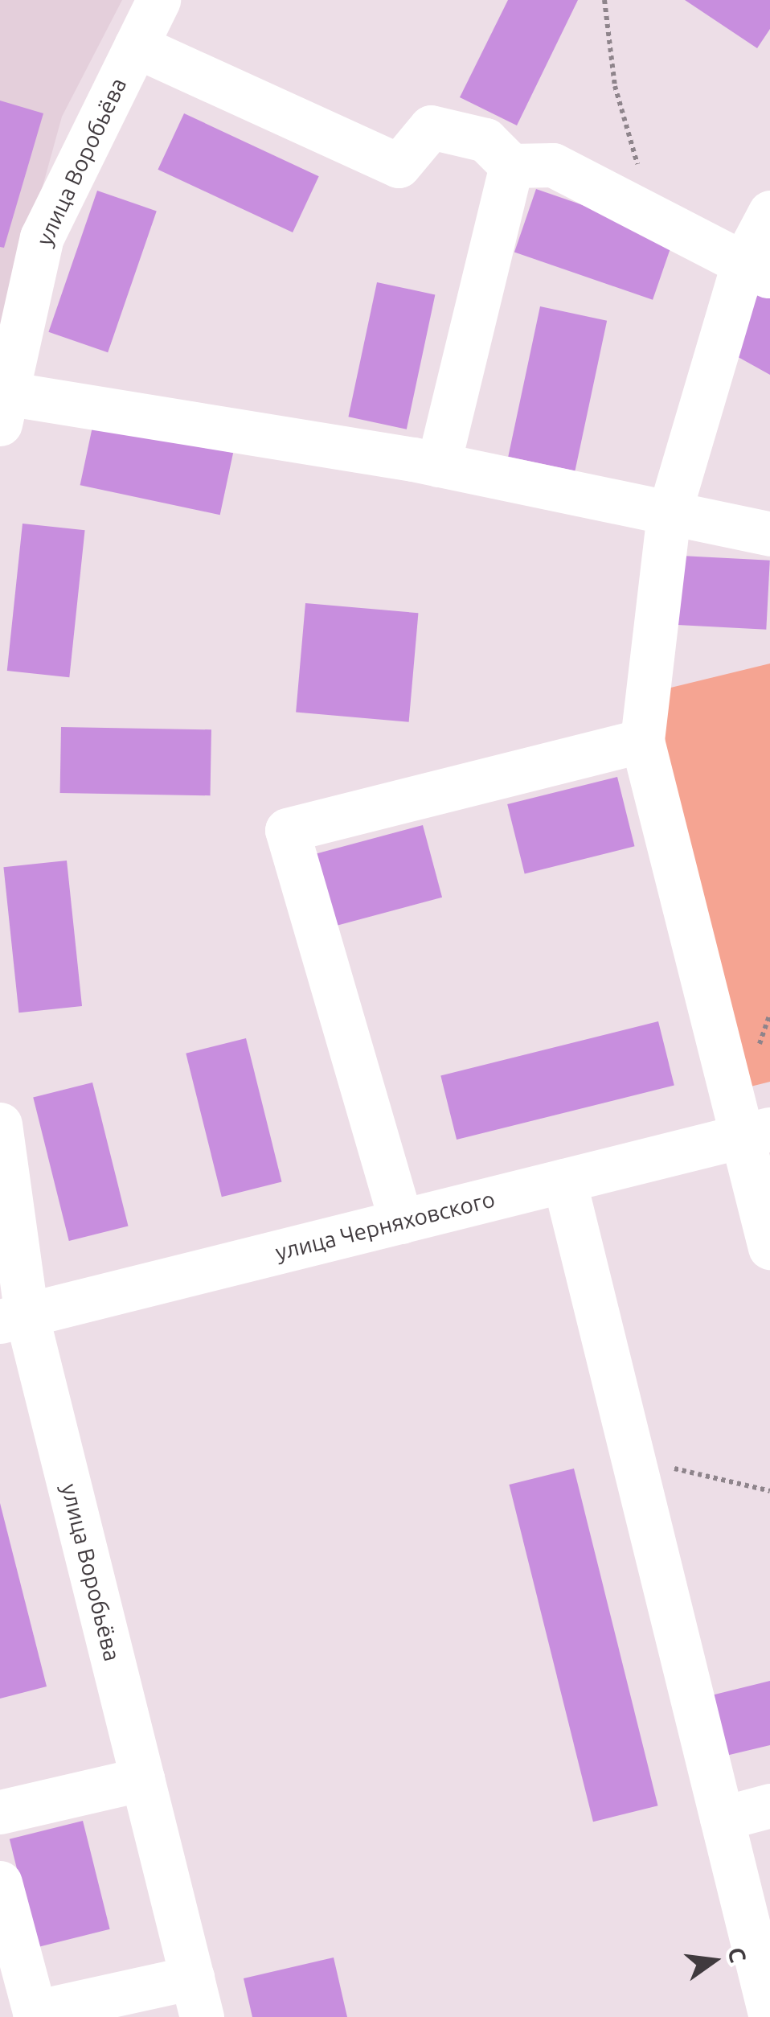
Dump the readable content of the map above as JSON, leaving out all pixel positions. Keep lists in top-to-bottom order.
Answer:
{
  "streets": {
    "street": ["улица Воробьёва", "улица Черняховского"]
  },
  "crossings": [
    ["улица Воробьёва", "улица Черняховского"]
  ],
  "north": "right"
}
